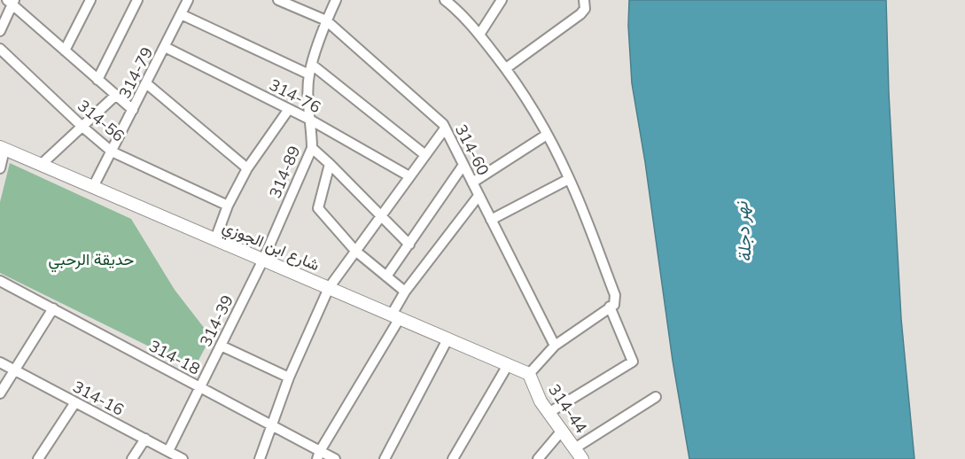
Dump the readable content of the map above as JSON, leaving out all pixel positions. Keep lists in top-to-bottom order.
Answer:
{
  "streets": {
    "street": [
      "314-79",
      "314-76",
      "314-56",
      "314-60",
      "314-89",
      "شارع ابن الجوزي",
      "314-39",
      "314-18",
      "314-16",
      "314-44"
    ]
  },
  "crossings": [
    ["314-79", "314-76"],
    ["314-79", "314-56"],
    ["314-79", "شارع ابن الجوزي"],
    ["314-76", "314-89"],
    ["314-60", "314-89"],
    ["314-89", "شارع ابن الجوزي"],
    ["314-89", "314-39"],
    ["شارع ابن الجوزي", "314-39"],
    ["شارع ابن الجوزي", "314-44"],
    ["314-39", "314-18"],
    ["314-39", "314-16"]
  ],
  "water": ["نهر دجلة"],
  "parks": ["حديقة الرحبي"]
}
